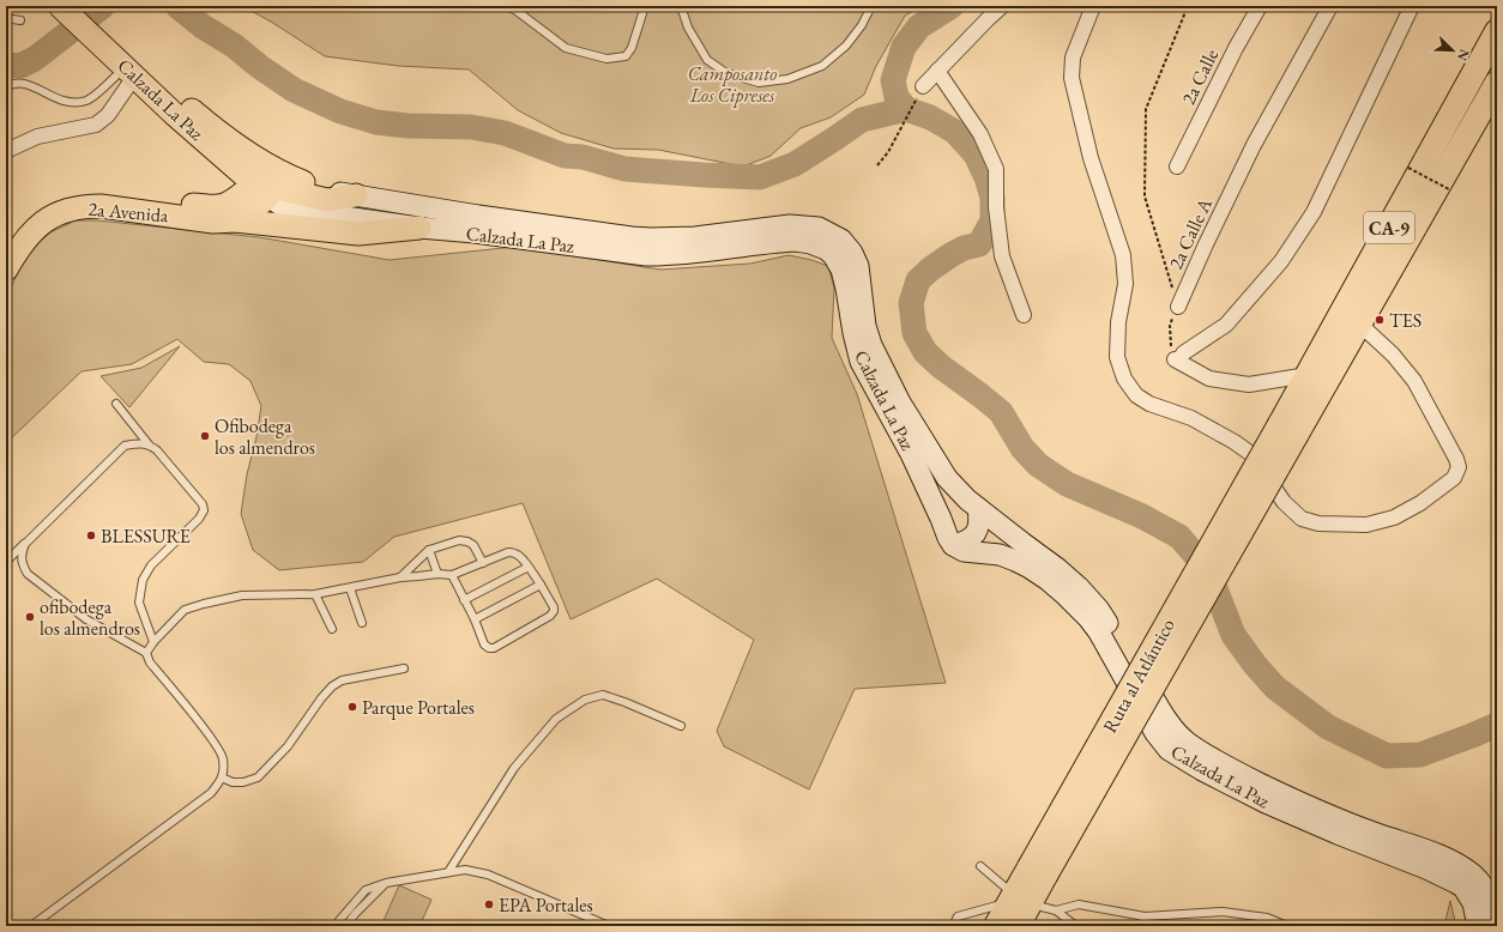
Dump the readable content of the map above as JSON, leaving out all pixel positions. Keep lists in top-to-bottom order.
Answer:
{
  "streets": {
    "highway": ["CA-9", "Ruta al Atlántico"],
    "main road": ["Calzada La Paz", "2a Avenida"],
    "street": ["2a Calle", "2a Calle A"]
  },
  "crossings": [
    ["Calzada La Paz", "2a Avenida"],
    ["CA-9", "Ruta al Atlántico"]
  ],
  "parks": ["Camposanto Los Cipreses"],
  "places": [
    "TES",
    "Ofibodega los almendros",
    "BLESSURE",
    "ofibodega los almendros",
    "Parque Portales",
    "EPA Portales"
  ],
  "north": "bottom right"
}
